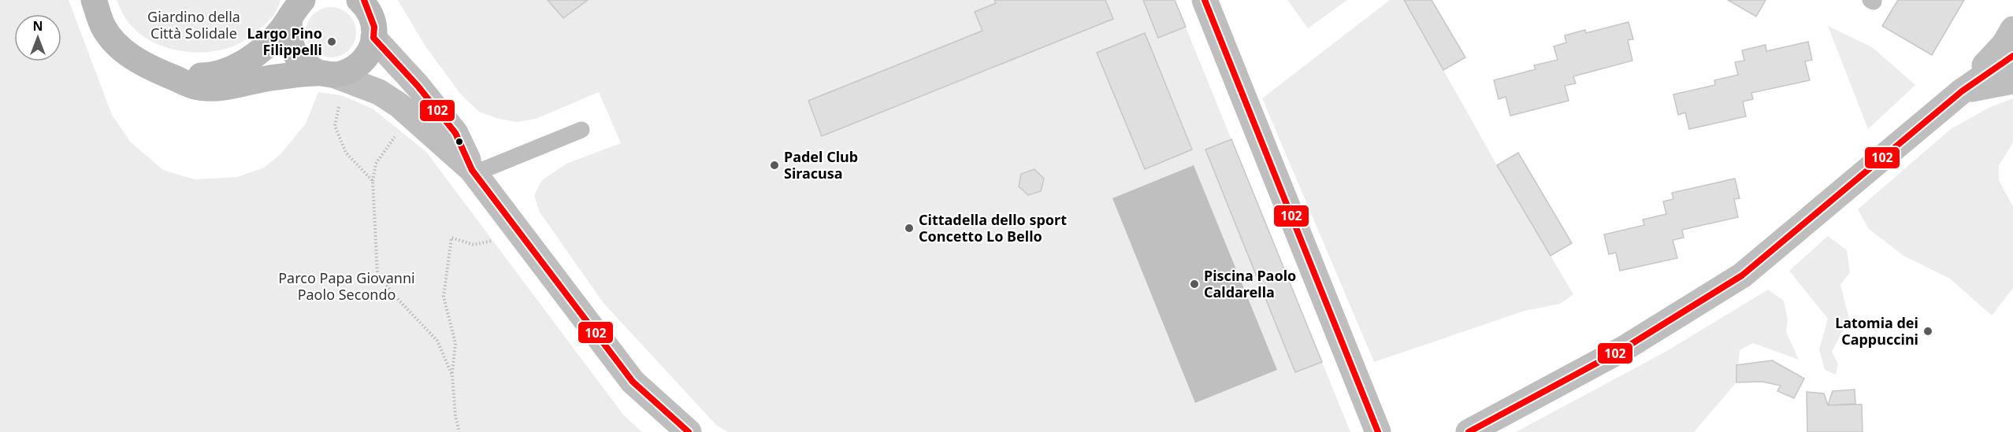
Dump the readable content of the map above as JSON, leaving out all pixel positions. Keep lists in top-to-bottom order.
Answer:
{
  "parks": ["Giardino della Città Solidale", "Parco Papa Giovanni Paolo Secondo"],
  "places": [
    "Largo Pino Filippelli",
    "Padel Club Siracusa",
    "Cittadella dello sport Concetto Lo Bello",
    "Piscina Paolo Caldarella",
    "Latomia dei Cappuccini"
  ],
  "lines": ["transit line 102"],
  "north": "top"
}
